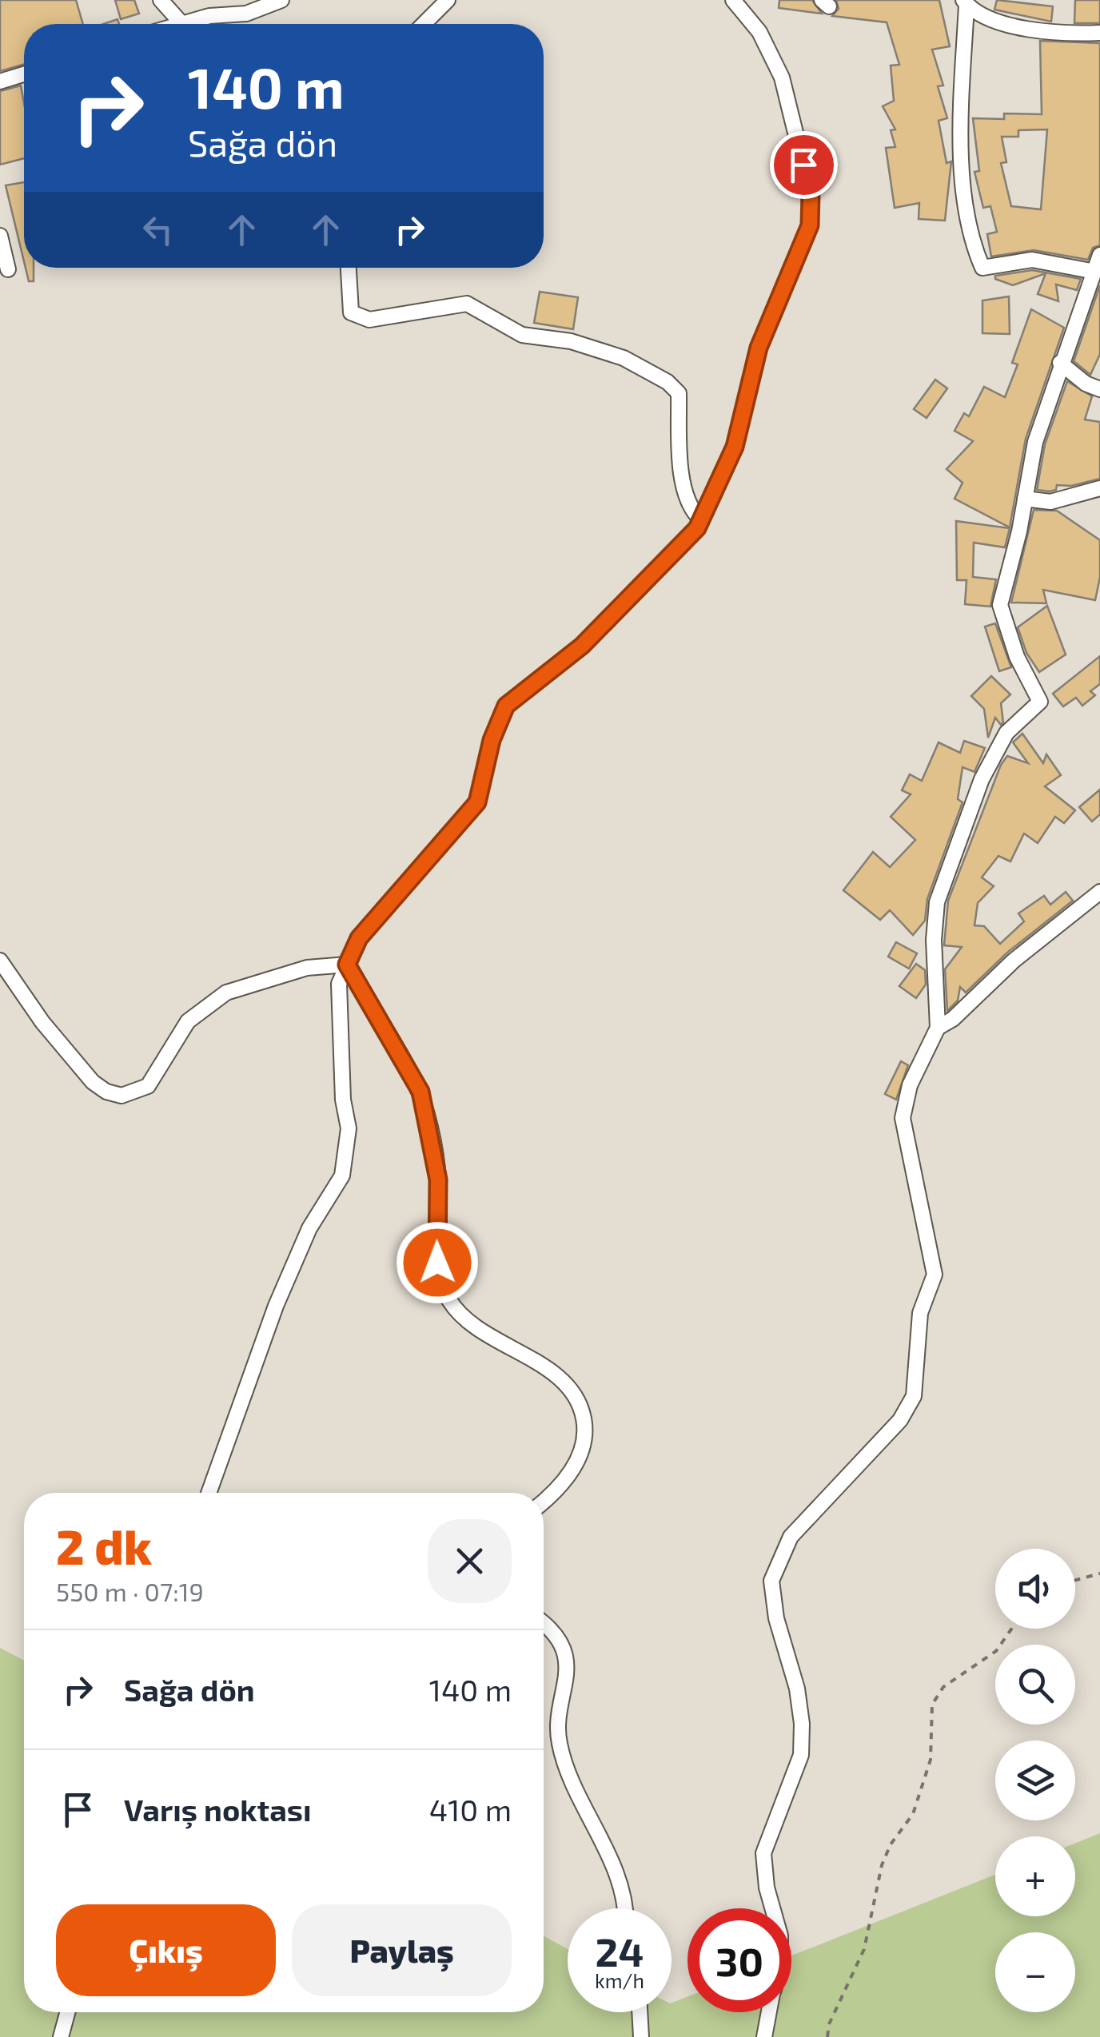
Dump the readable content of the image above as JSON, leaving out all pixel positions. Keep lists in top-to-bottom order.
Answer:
{
  "page": {
    "turn": ["140 m", "Sağa dön"],
    "heading": ["2 dk", "550 m · 07:19"],
    "map_buttons": ["+", "−"],
    "list": [
      {
        "name": "Sağa dön",
        "value": "140 m"
      },
      {
        "name": "Varış noktası",
        "value": "410 m"
      }
    ],
    "buttons": ["Çıkış", "Paylaş"],
    "speed": "24 km/h",
    "limit": "30"
  }
}
